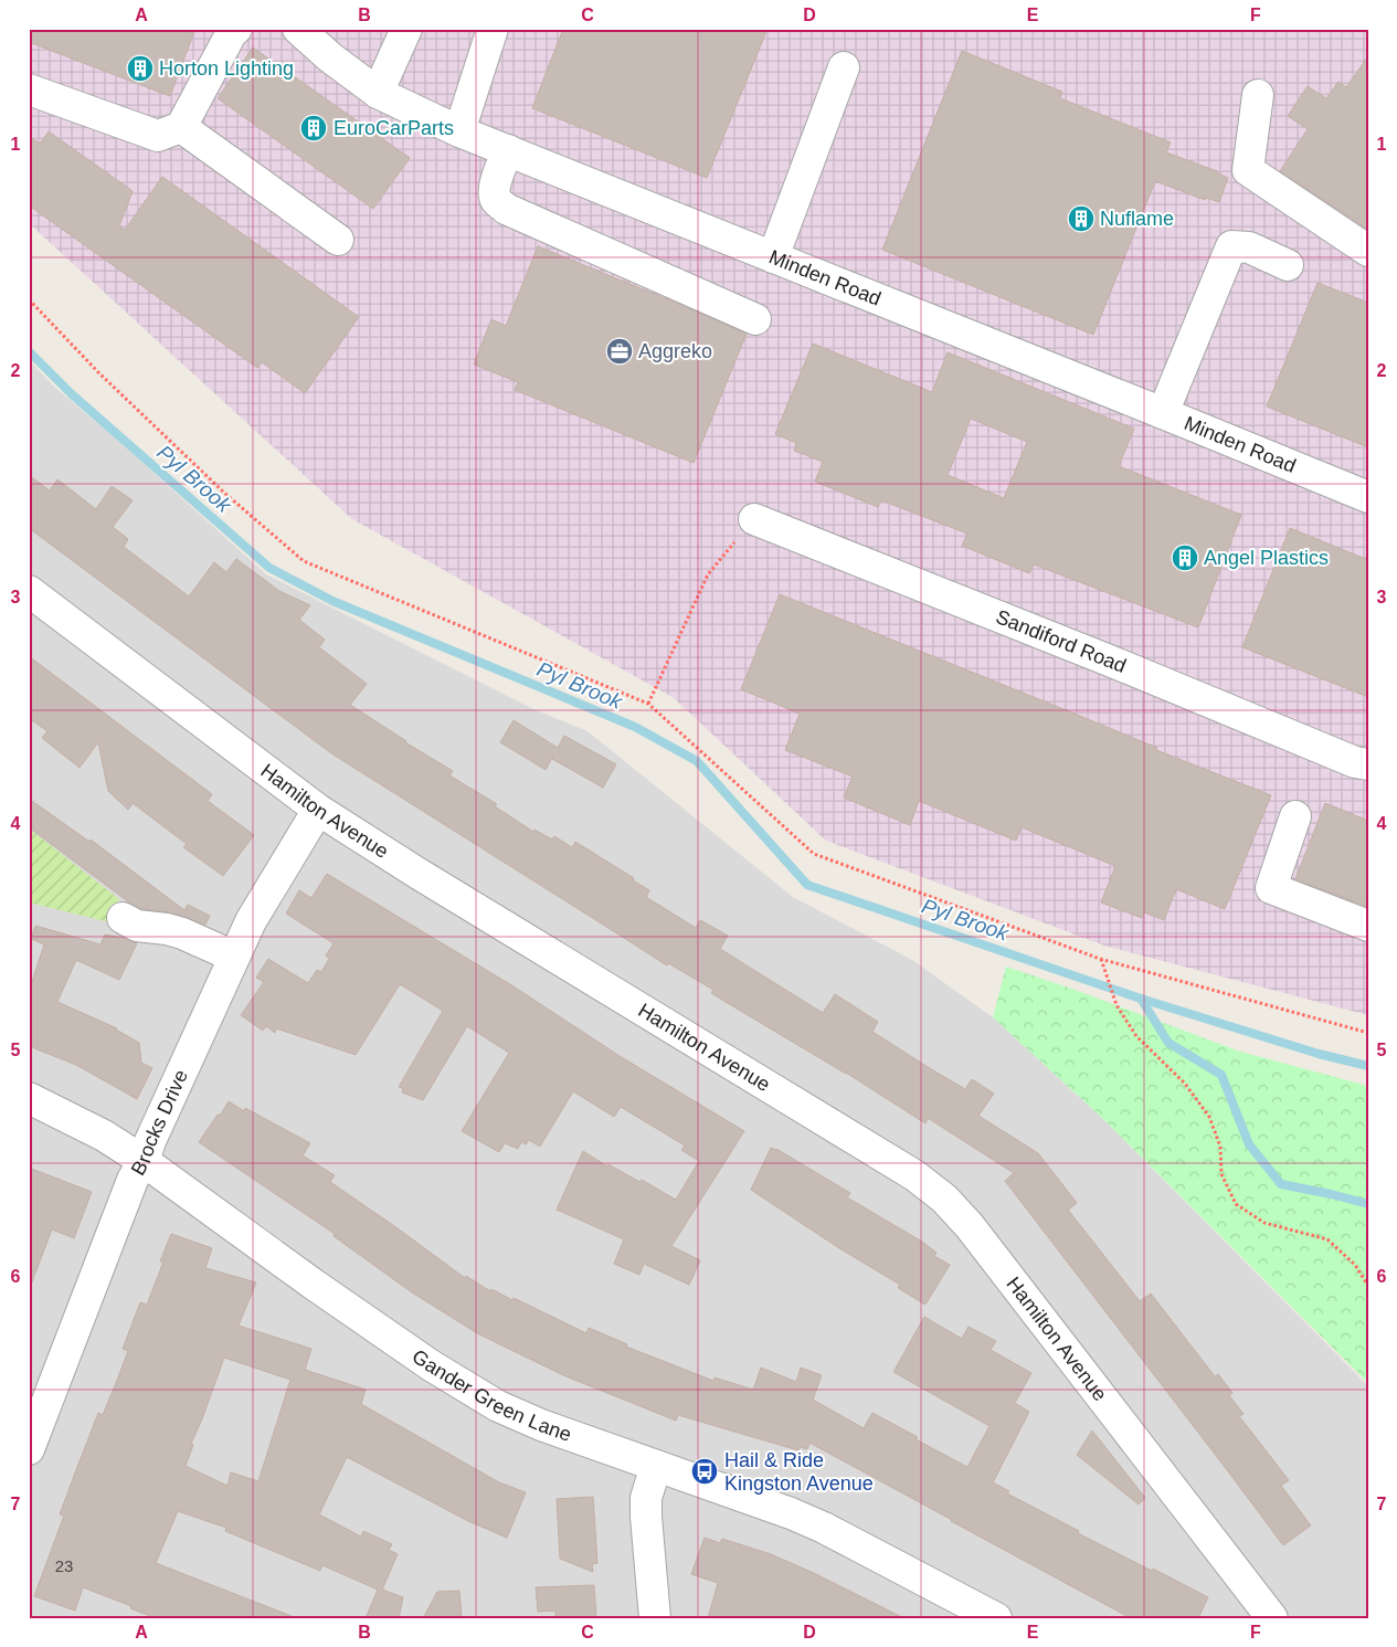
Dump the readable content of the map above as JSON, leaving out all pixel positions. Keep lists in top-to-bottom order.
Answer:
{
  "streets": {
    "street": [
      "Minden Road",
      "Sandiford Road",
      "Hamilton Avenue",
      "Brocks Drive",
      "Gander Green Lane"
    ]
  },
  "crossings": [
    ["Hamilton Avenue", "Brocks Drive"],
    ["Brocks Drive", "Gander Green Lane"]
  ],
  "water": ["Pyl Brook"],
  "places": {
    "building": [
      "Horton Lighting",
      "EuroCarParts",
      "Nuflame",
      "Angel Plastics"
    ],
    "office": ["Aggreko"],
    "bus stop": ["Hail & Ride Kingston Avenue"]
  },
  "house_numbers": ["23"],
  "grid": {
    "columns": [
      "A",
      "B",
      "C",
      "D",
      "E",
      "F"
    ],
    "rows": [
      "1",
      "2",
      "3",
      "4",
      "5",
      "6",
      "7"
    ]
  }
}
